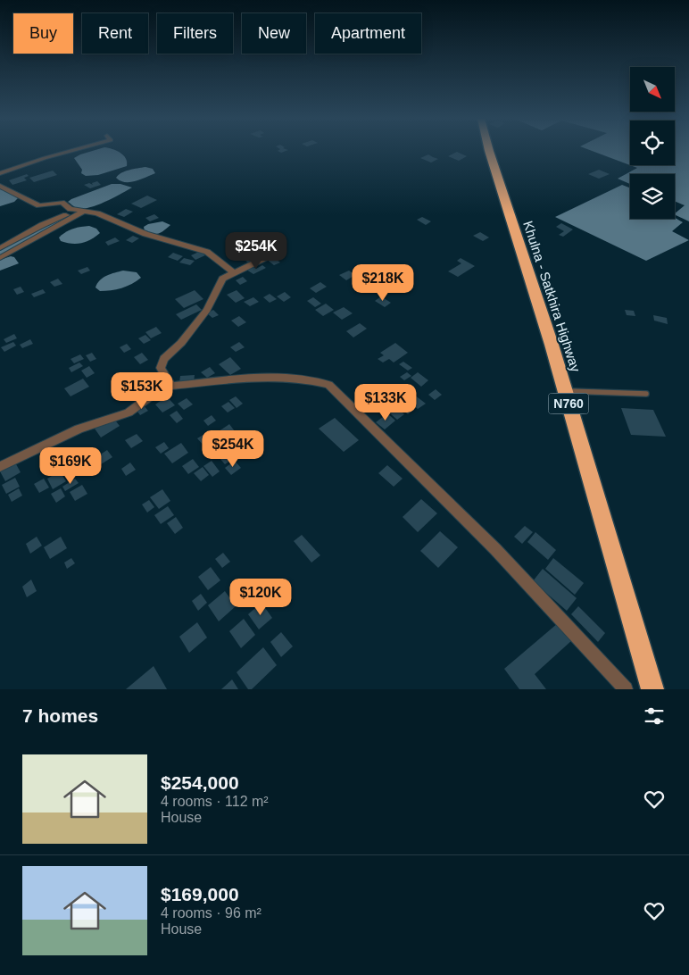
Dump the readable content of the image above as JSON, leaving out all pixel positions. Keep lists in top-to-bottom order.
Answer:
{
  "streets": {
    "highway": ["Khulna - Satkhira Highway", "N760"]
  },
  "north": "bottom right",
  "page": {
    "chip": [
      "Buy",
      "Rent",
      "Filters",
      "New",
      "Apartment"
    ],
    "price": [
      "$254K",
      "$218K",
      "$153K",
      "$133K",
      "$254K",
      "$169K",
      "$120K"
    ],
    "heading": "7 homes",
    "list": [
      {
        "name": "$254,000",
        "note": "4 rooms · 112 m² · House"
      },
      {
        "name": "$169,000",
        "note": "4 rooms · 96 m² · House"
      }
    ]
  }
}
